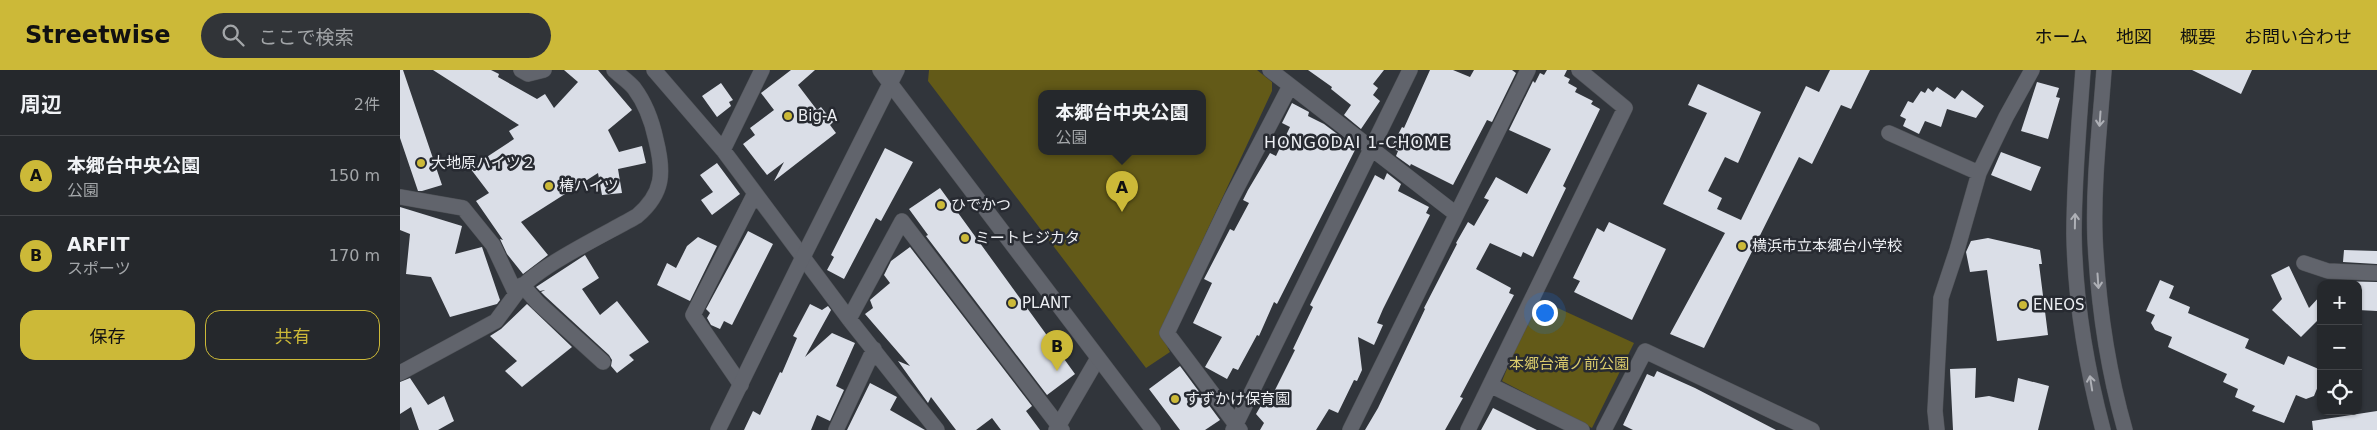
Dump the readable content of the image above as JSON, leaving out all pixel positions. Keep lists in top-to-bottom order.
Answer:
{
  "districts": ["HONGODAI 1-CHOME"],
  "parks": ["本郷台滝ノ前公園"],
  "places": [
    "Big-A",
    "大地原ハイツ２",
    "椿ハイツ",
    "ひでかつ",
    "ミートヒジカタ",
    "横浜市立本郷台小学校",
    "PLANT",
    "ENEOS",
    "すずかけ保育園"
  ],
  "page": {
    "header": "Streetwise",
    "search": "ここで検索",
    "nav": [
      "ホーム",
      "地図",
      "概要",
      "お問い合わせ"
    ],
    "heading": ["周辺", "2件"],
    "popup": ["本郷台中央公園", "公園"],
    "list": [
      {
        "mark": "A",
        "name": "本郷台中央公園",
        "note": "公園",
        "value": "150 m"
      },
      {
        "mark": "B",
        "name": "ARFIT",
        "note": "スポーツ",
        "value": "170 m"
      }
    ],
    "pins": ["A", "B"],
    "map_buttons": ["+", "−"],
    "buttons": ["保存", "共有"]
  }
}
